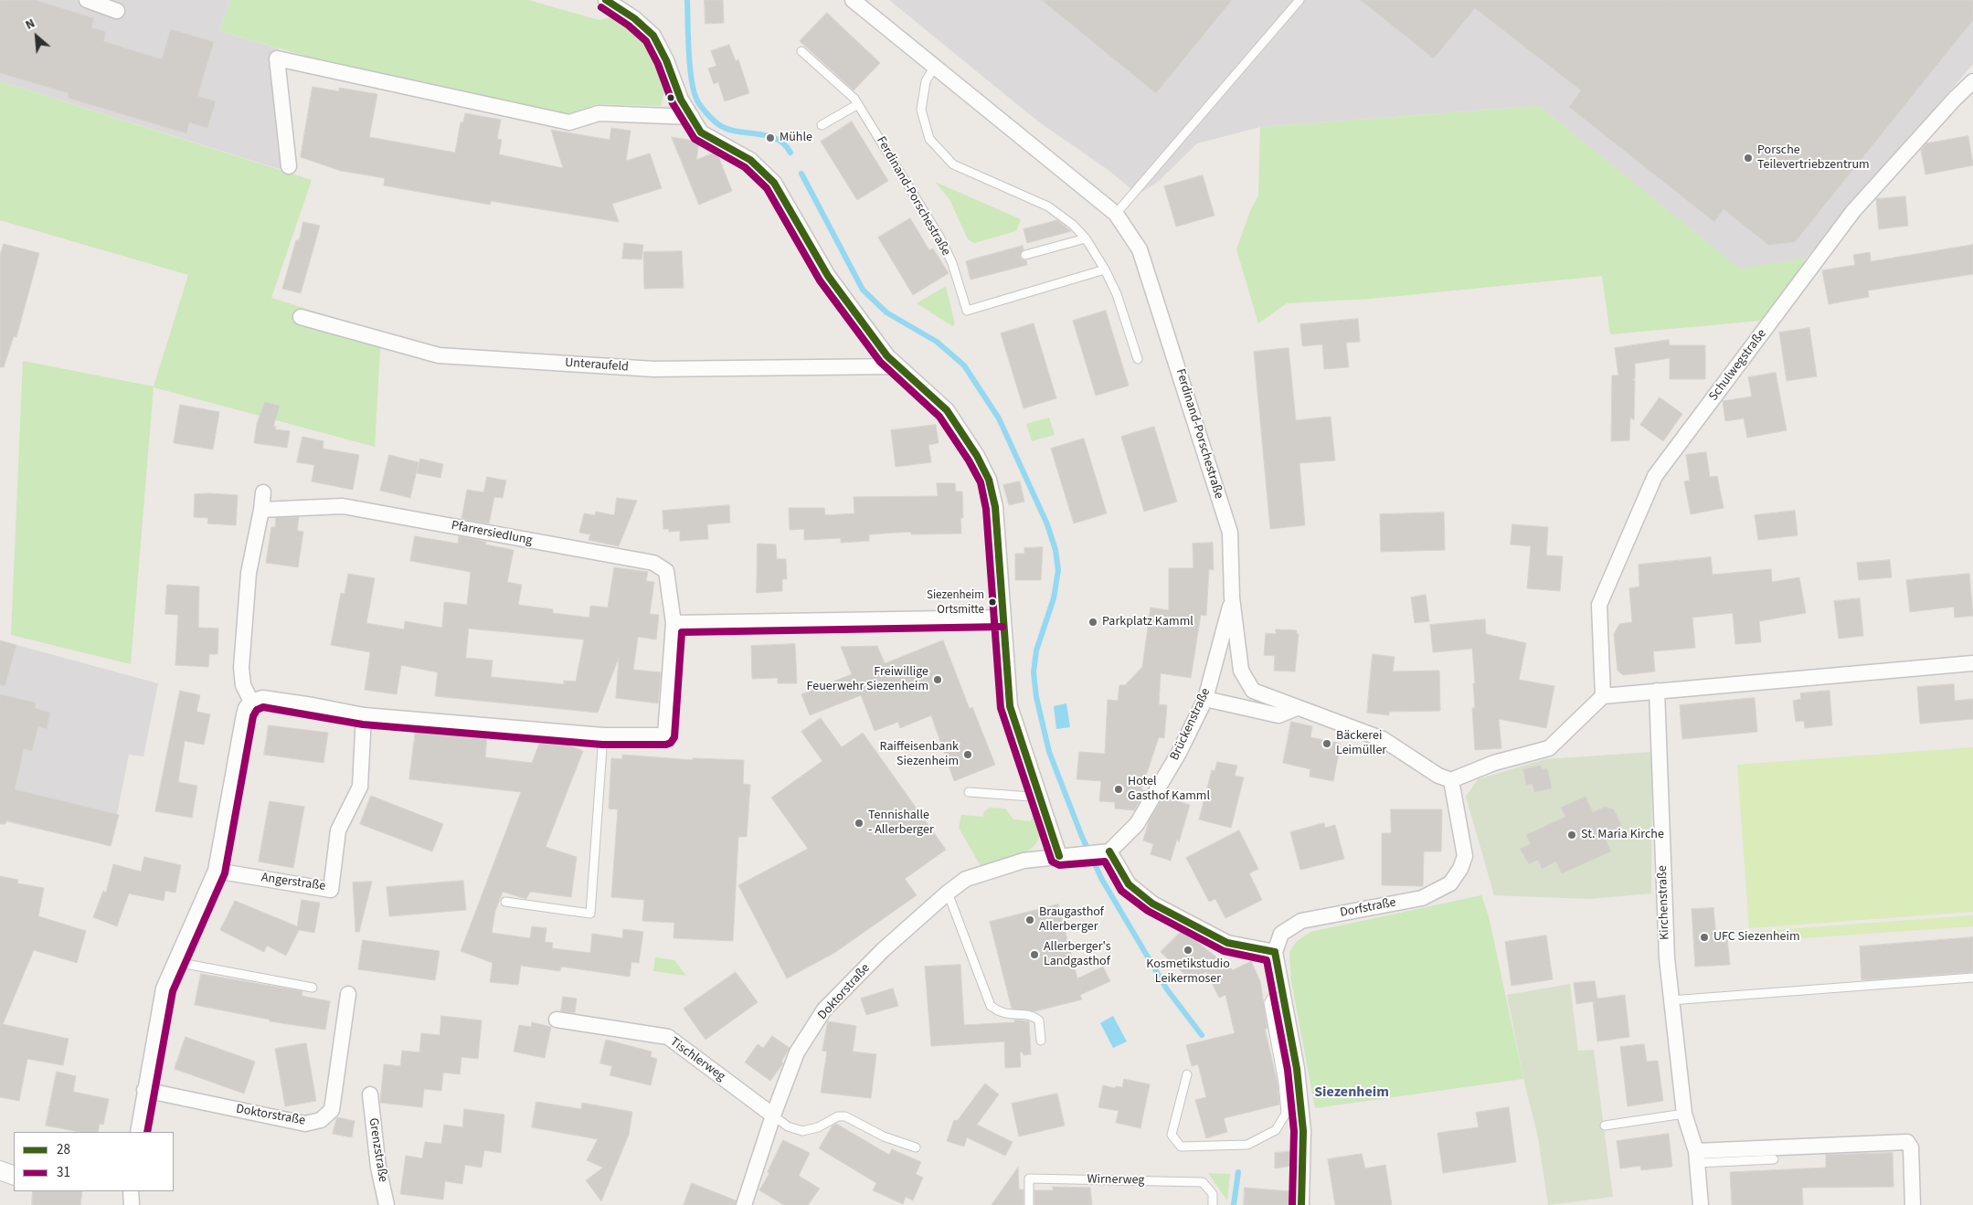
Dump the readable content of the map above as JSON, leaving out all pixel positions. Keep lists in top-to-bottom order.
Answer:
{
  "streets": {
    "street": [
      "Ferdinand-Porschestraße",
      "Unteraufeld",
      "Schulwegstraße",
      "Pfarrersiedlung",
      "Brückenstraße",
      "Angerstraße",
      "Kirchenstraße",
      "Dorfstraße",
      "Doktorstraße",
      "Tischlerweg",
      "Grenzstraße"
    ],
    "lane": ["Wirnerweg"]
  },
  "crossings": [
    ["Ferdinand-Porschestraße", "Brückenstraße"],
    ["Brückenstraße", "Doktorstraße"],
    ["Doktorstraße", "Tischlerweg"]
  ],
  "districts": ["Siezenheim"],
  "places": [
    "Mühle",
    "Porsche Teilevertriebzentrum",
    "Siezenheim Ortsmitte",
    "Parkplatz Kamml",
    "Freiwillige Feuerwehr Siezenheim",
    "Bäckerei Leimüller",
    "Raiffeisenbank Siezenheim",
    "Hotel Gasthof Kamml",
    "Tennishalle - Allerberger",
    "St. Maria Kirche",
    "Braugasthof Allerberger",
    "UFC Siezenheim",
    "Kosmetikstudio Leikermoser",
    "Allerberger's Landgasthof"
  ],
  "lines": ["transit line 28", "transit line 31"],
  "legend": ["28", "31"],
  "north": "top left"
}
